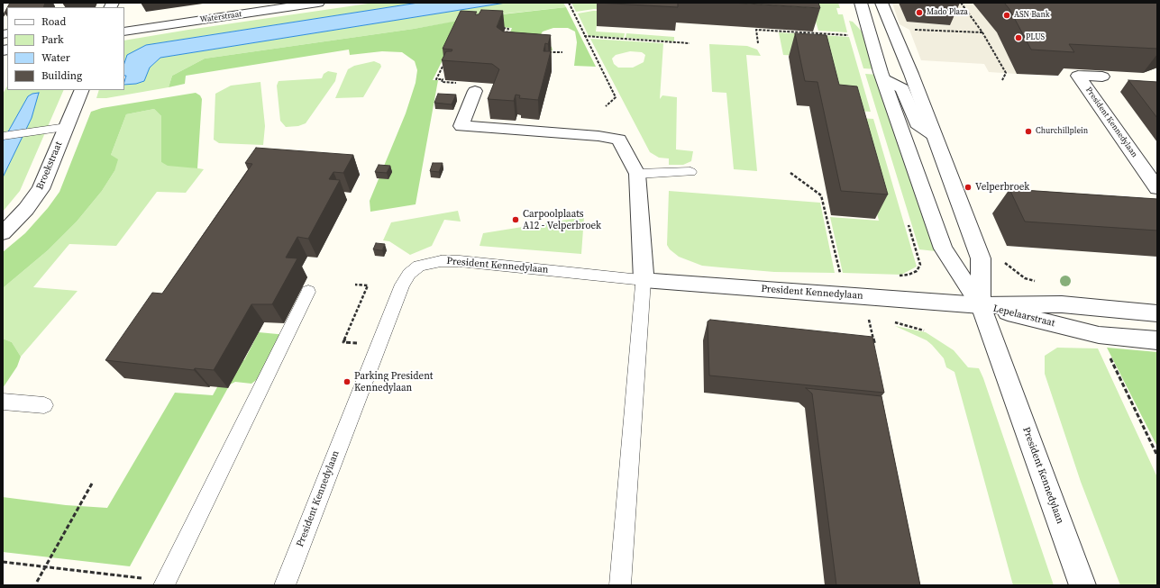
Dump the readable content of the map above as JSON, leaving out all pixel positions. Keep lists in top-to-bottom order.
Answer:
{
  "streets": {
    "street": [
      "Waterstraat",
      "President Kennedylaan",
      "Broekstraat",
      "Lepelaarstraat"
    ]
  },
  "crossings": [
    ["President Kennedylaan", "Lepelaarstraat"]
  ],
  "places": [
    "Mado Plaza",
    "ASN Bank",
    "PLUS",
    "Churchillplein",
    "Velperbroek",
    "Carpoolplaats A12 - Velperbroek",
    "Parking President Kennedylaan"
  ],
  "legend": [
    "Road",
    "Park",
    "Water",
    "Building"
  ]
}
